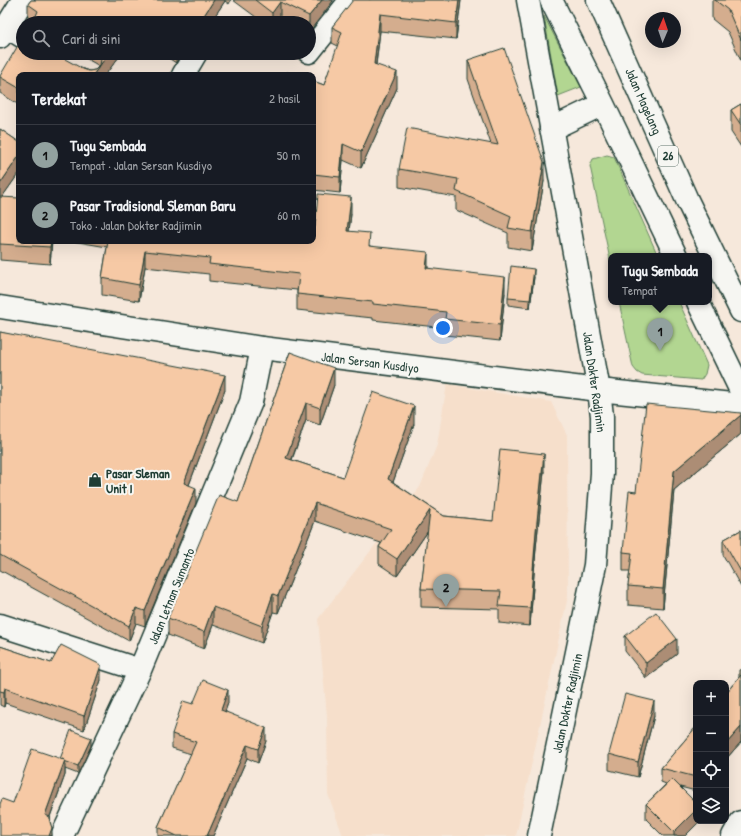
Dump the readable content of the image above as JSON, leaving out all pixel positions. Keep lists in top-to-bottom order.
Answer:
{
  "streets": {
    "main road": [
      "Jalan Magelang",
      "26",
      "Jalan Sersan Kusdiyo",
      "Jalan Dokter Radjimin",
      "Jalan Letnan Sumanto"
    ]
  },
  "crossings": [
    ["Jalan Sersan Kusdiyo", "Jalan Dokter Radjimin"],
    ["Jalan Sersan Kusdiyo", "Jalan Letnan Sumanto"]
  ],
  "places": {
    "shop": ["Pasar Sleman Unit I"]
  },
  "north": "top",
  "page": {
    "search": "Cari di sini",
    "heading": ["Terdekat", "2 hasil"],
    "list": [
      {
        "mark": "1",
        "name": "Tugu Sembada",
        "note": "Tempat · Jalan Sersan Kusdiyo",
        "value": "50 m"
      },
      {
        "mark": "2",
        "name": "Pasar Tradisional Sleman Baru",
        "note": "Toko · Jalan Dokter Radjimin",
        "value": "60 m"
      }
    ],
    "popup": ["Tugu Sembada", "Tempat"],
    "pins": ["1", "2"],
    "map_buttons": ["+", "−"]
  }
}
